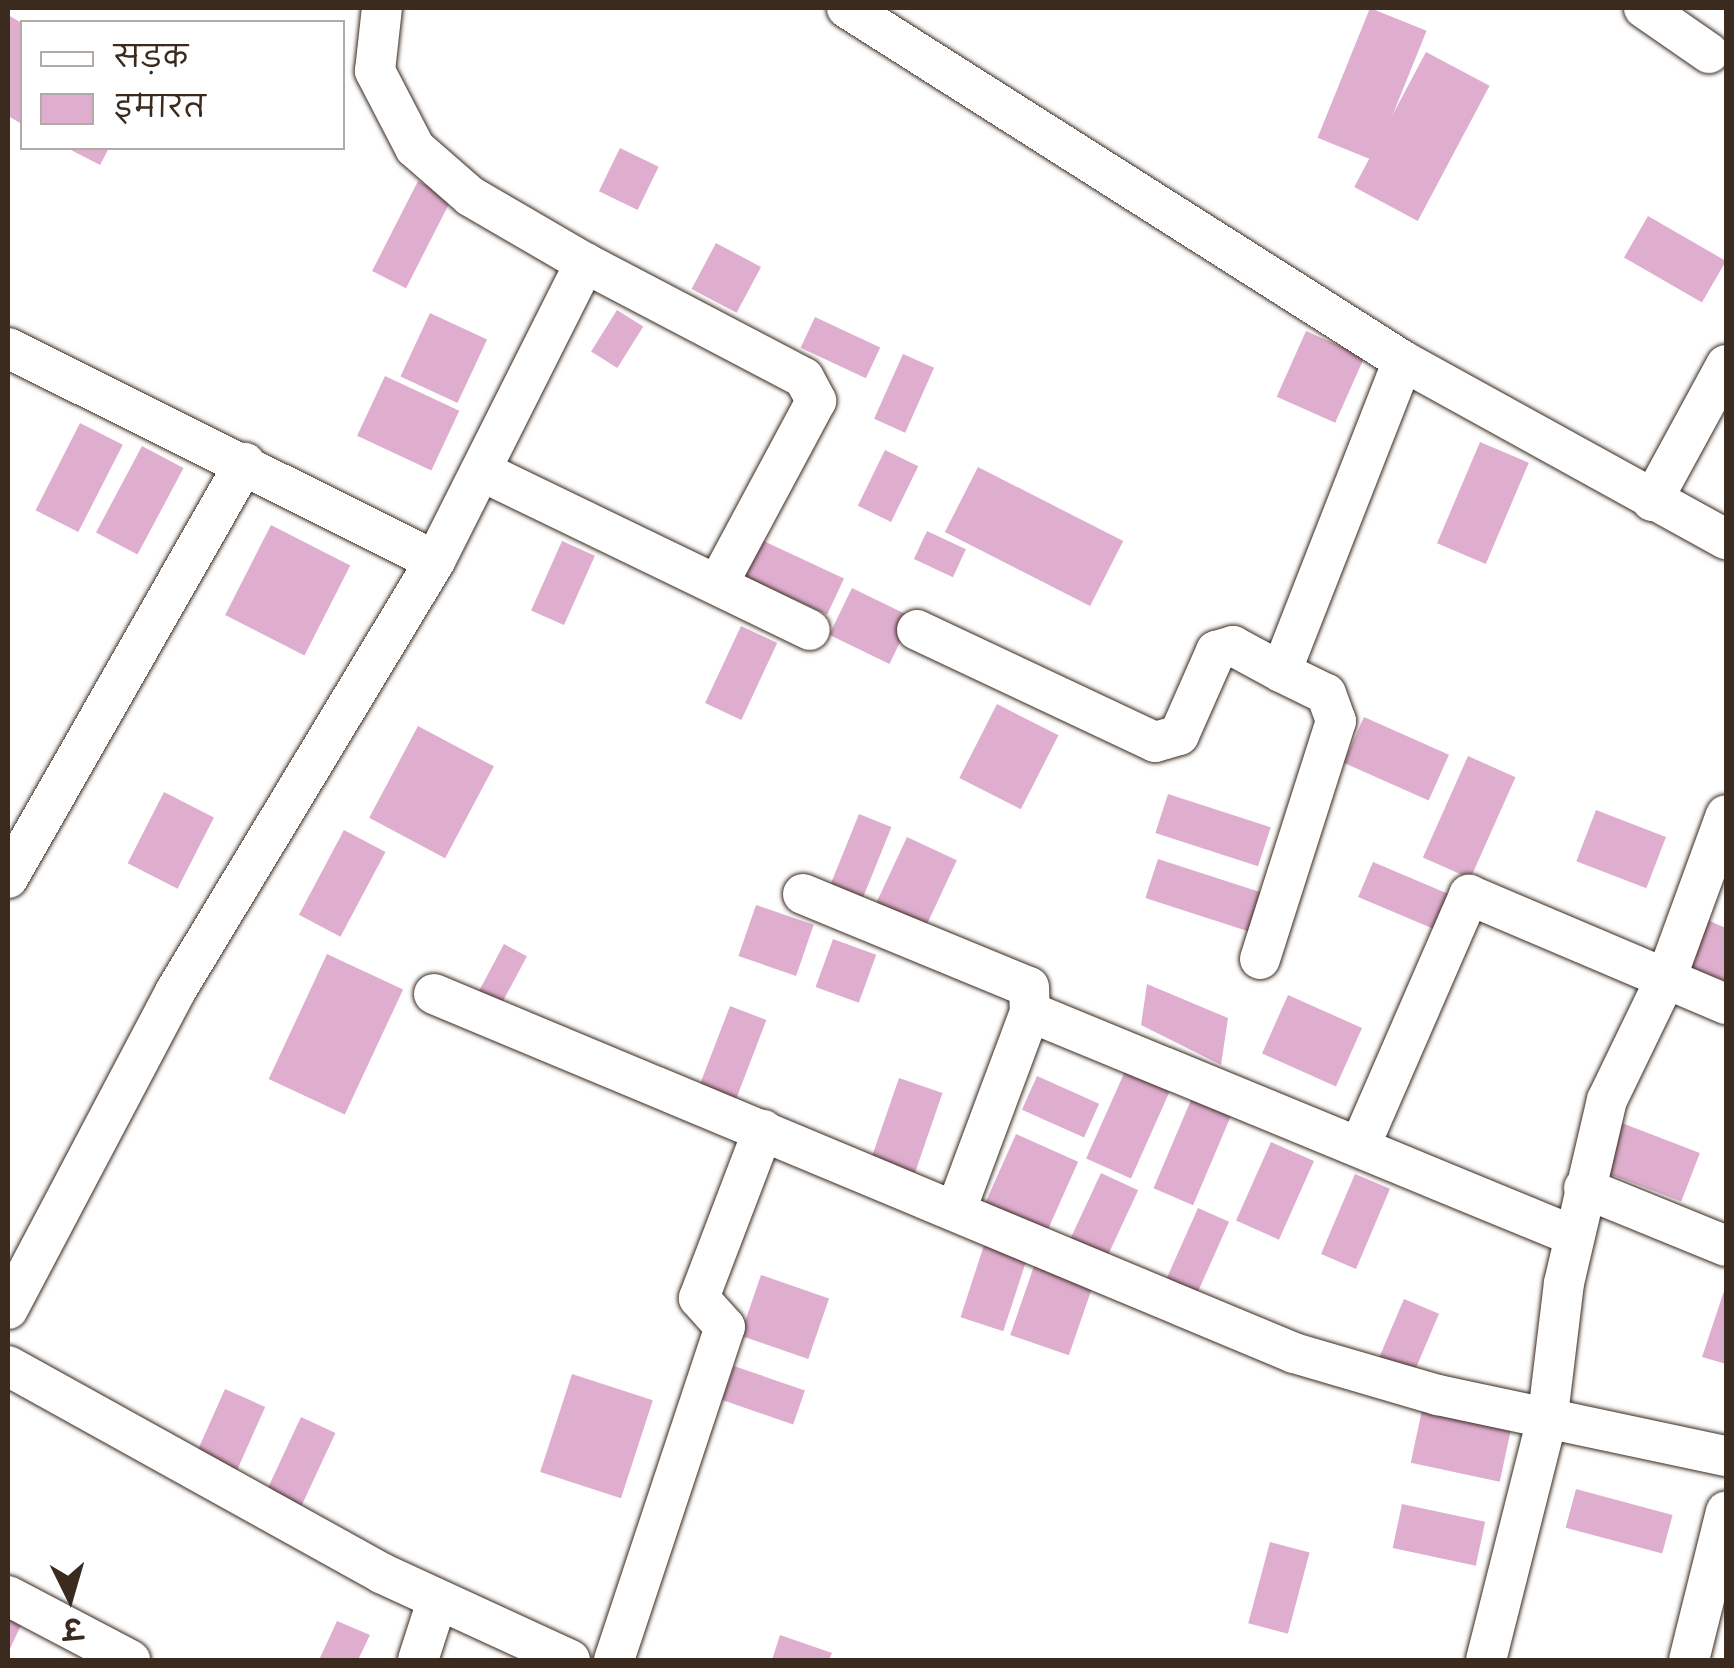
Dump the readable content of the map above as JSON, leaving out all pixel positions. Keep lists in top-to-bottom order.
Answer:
{
  "legend": ["सड़क", "इमारत"],
  "north": "bottom"
}
